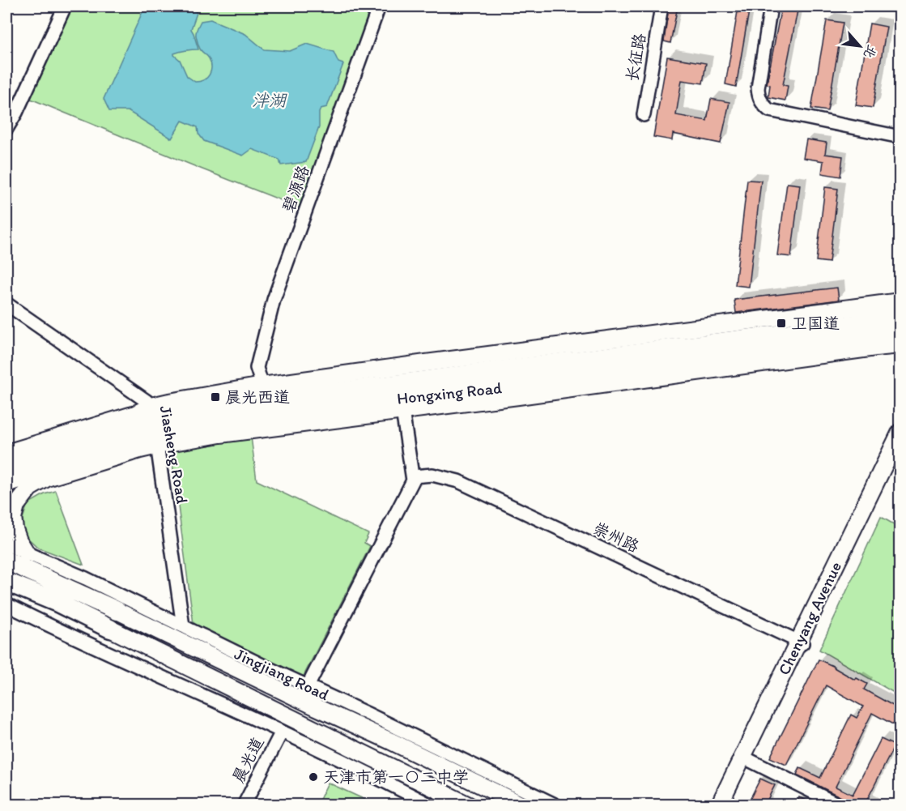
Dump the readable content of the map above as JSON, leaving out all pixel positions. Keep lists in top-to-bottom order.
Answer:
{
  "streets": {
    "highway": ["Hongxing Road", "Jingjiang Road"],
    "main road": ["Chenyang Avenue"],
    "street": [
      "长征路",
      "碧源路",
      "Jiasheng Road",
      "崇州路",
      "晨光道"
    ]
  },
  "crossings": [
    ["Hongxing Road", "Jiasheng Road"],
    ["Jiasheng Road", "Jingjiang Road"],
    ["崇州路", "Chenyang Avenue"]
  ],
  "water": ["泮湖"],
  "places": {
    "transit": ["卫国道", "晨光西道"],
    "other": ["天津市第一〇二中学"]
  },
  "north": "bottom right"
}
